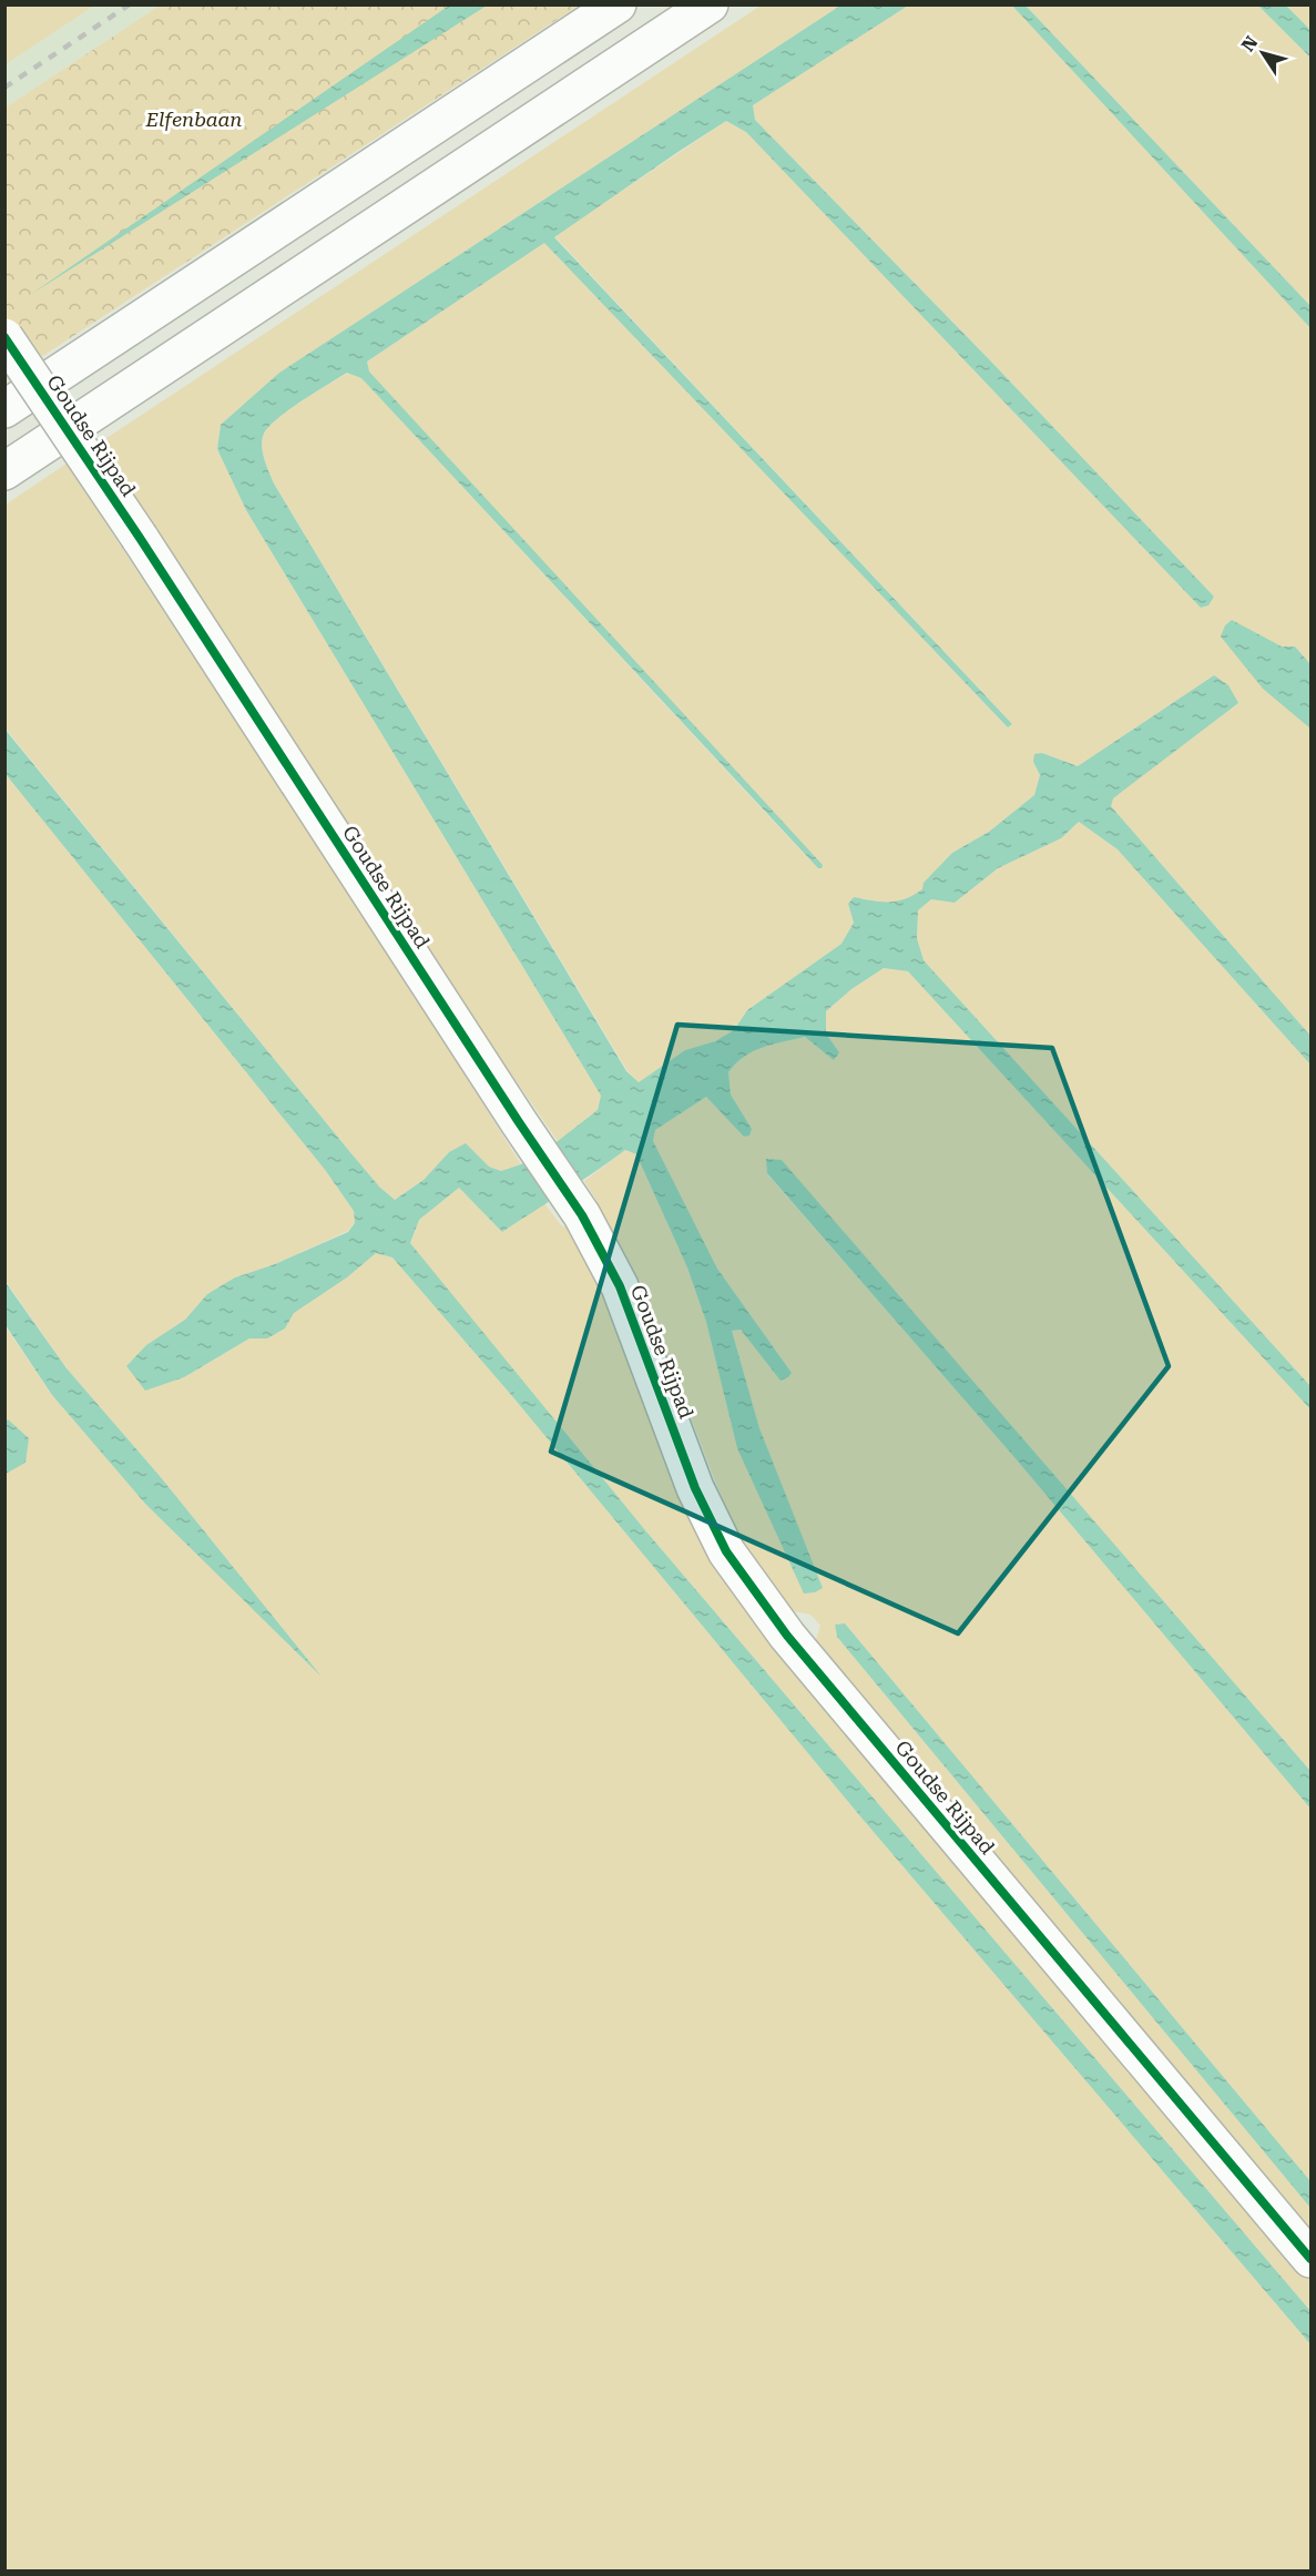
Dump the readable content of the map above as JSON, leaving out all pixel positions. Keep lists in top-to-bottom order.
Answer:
{
  "streets": {
    "main road": ["Goudse Rijpad"]
  },
  "parks": ["Elfenbaan"],
  "north": "top left"
}
